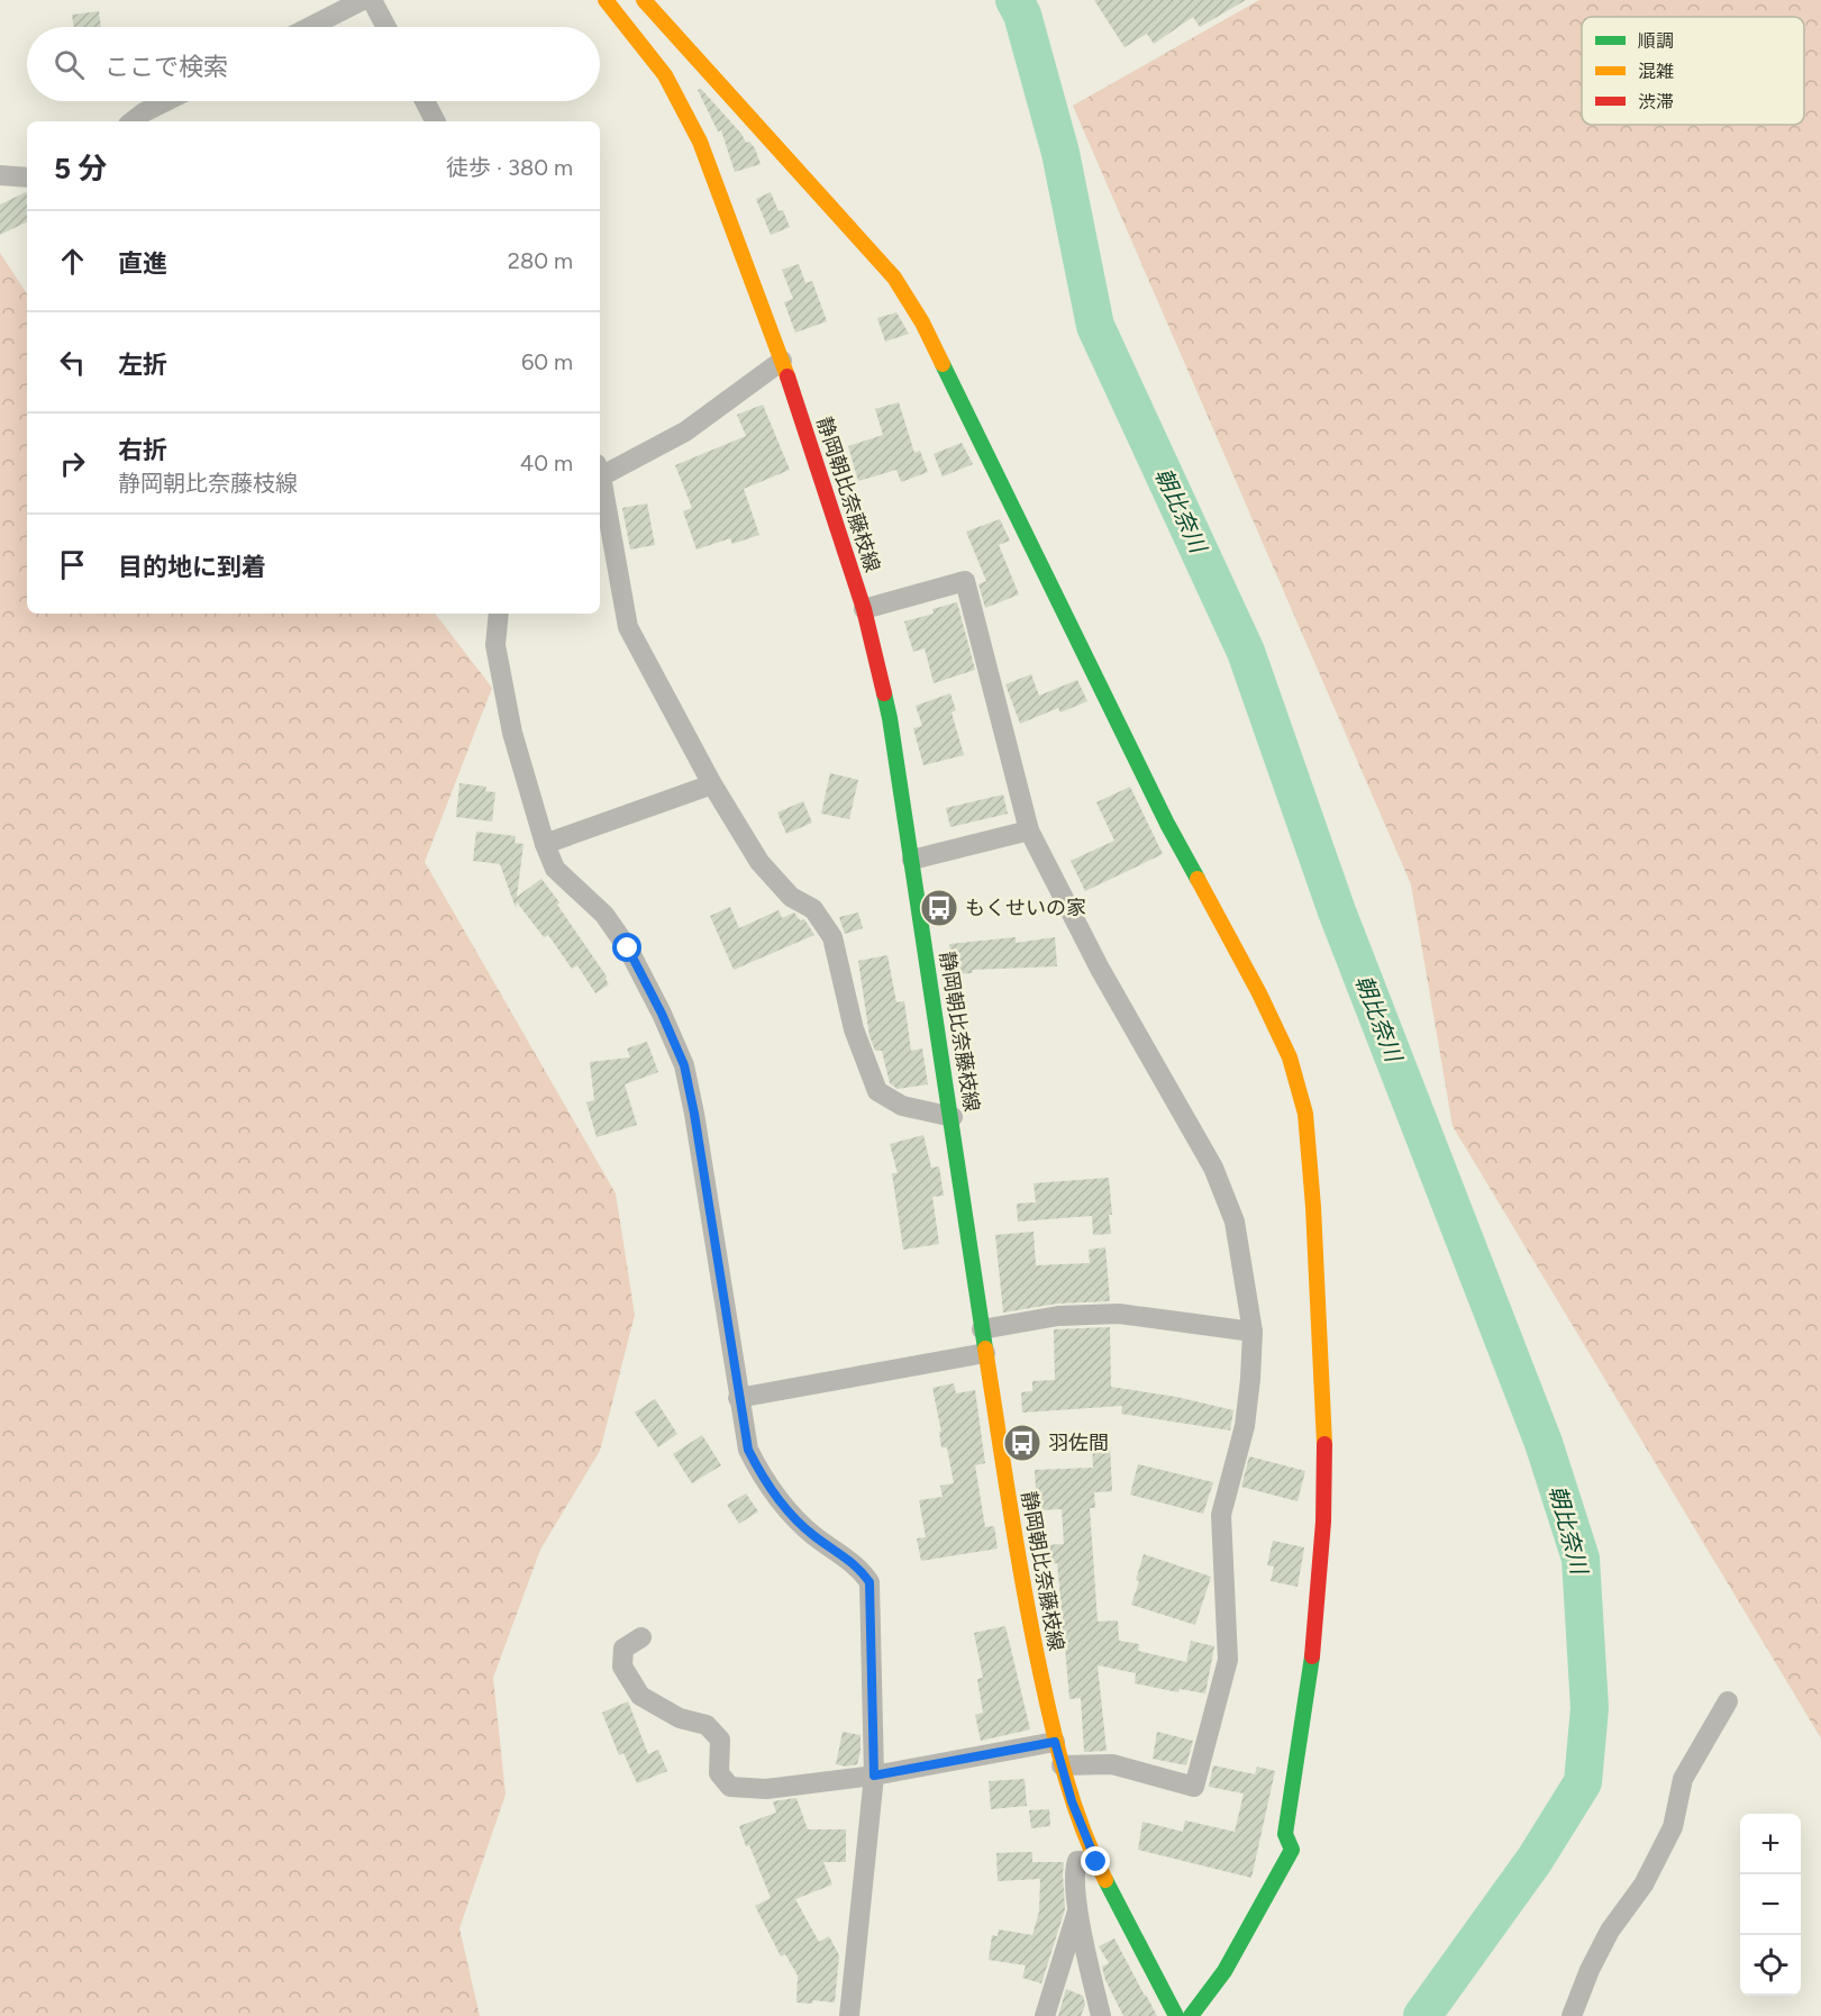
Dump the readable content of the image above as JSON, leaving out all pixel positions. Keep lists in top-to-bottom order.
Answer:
{
  "streets": {
    "street": ["静岡朝比奈藤枝線"]
  },
  "water": ["朝比奈川"],
  "places": {
    "bus stop": ["もくせいの家", "羽佐間"]
  },
  "legend": ["順調", "混雑", "渋滞"],
  "page": {
    "search": "ここで検索",
    "heading": ["5 分", "徒歩 · 380 m"],
    "list": [
      ["直進", "280 m"],
      ["左折", "60 m"],
      ["右折", "静岡朝比奈藤枝線", "40 m"],
      "目的地に到着"
    ],
    "map_buttons": ["+", "−"]
  }
}
